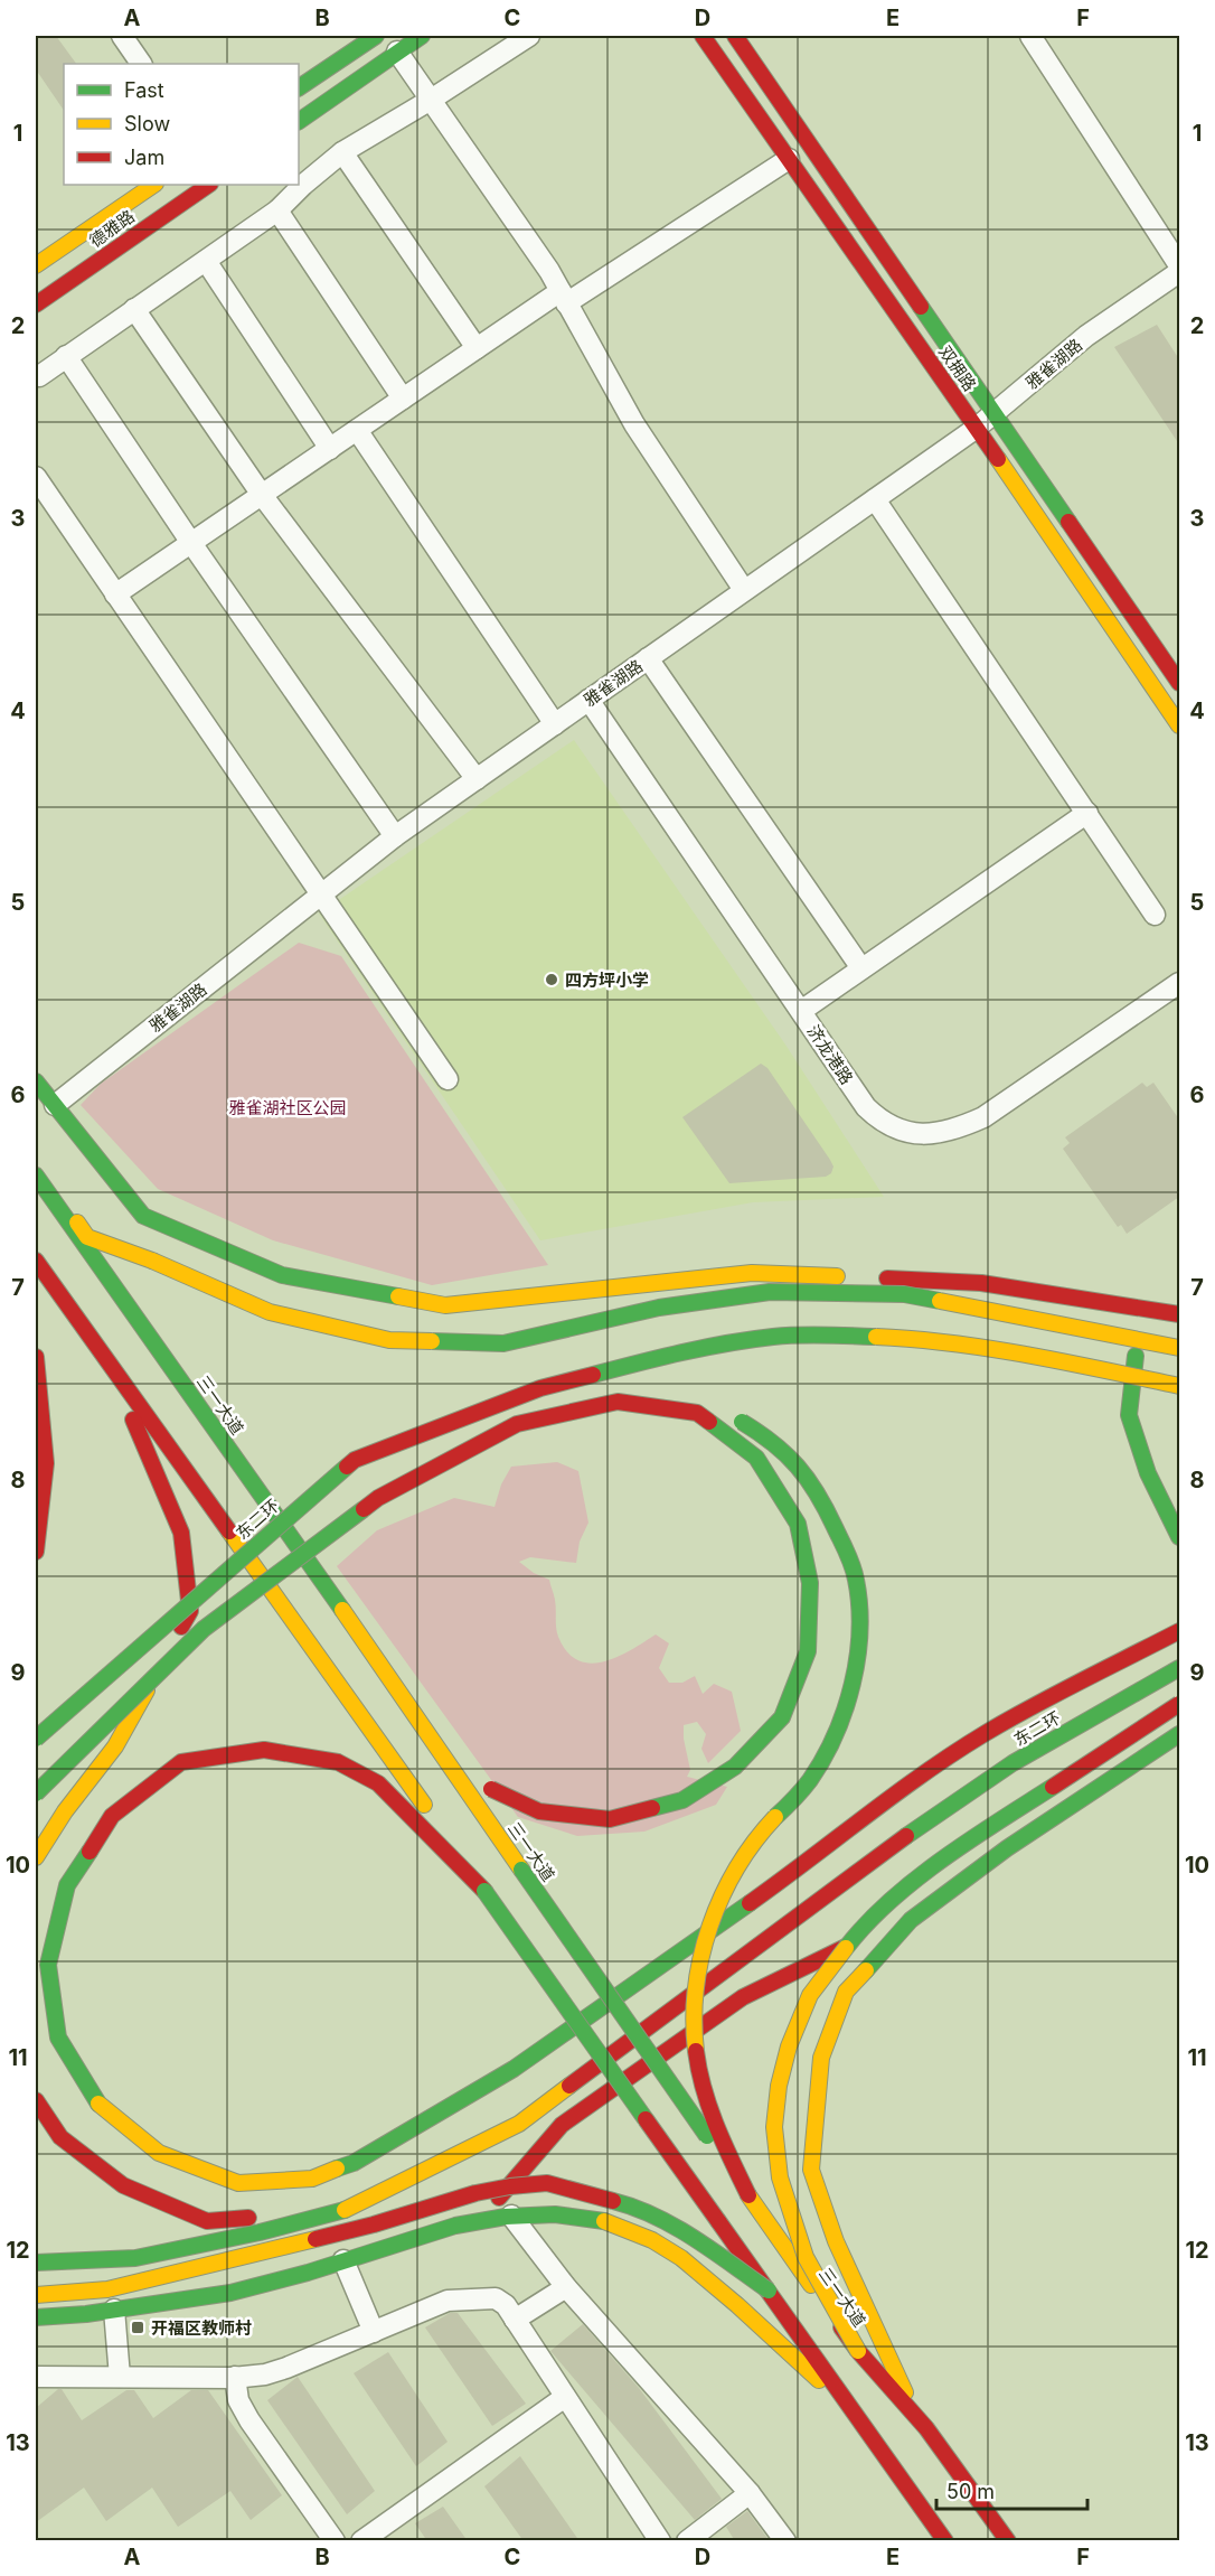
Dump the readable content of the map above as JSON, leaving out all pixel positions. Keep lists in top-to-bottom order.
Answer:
{
  "streets": {
    "main road": [
      "德雅路",
      "双拥路",
      "三一大道",
      "东二环"
    ],
    "street": ["雅雀湖路", "济龙港路"]
  },
  "crossings": [
    ["雅雀湖路", "双拥路"],
    ["雅雀湖路", "济龙港路"]
  ],
  "parks": ["雅雀湖社区公园"],
  "places": {
    "other": ["四方坪小学"],
    "transit": ["开福区教师村"]
  },
  "legend": ["Fast", "Slow", "Jam"],
  "scale_bar": "50 m",
  "grid": {
    "columns": [
      "A",
      "B",
      "C",
      "D",
      "E",
      "F"
    ],
    "rows": [
      "1",
      "2",
      "3",
      "4",
      "5",
      "6",
      "7",
      "8",
      "9",
      "10",
      "11",
      "12",
      "13"
    ]
  }
}
